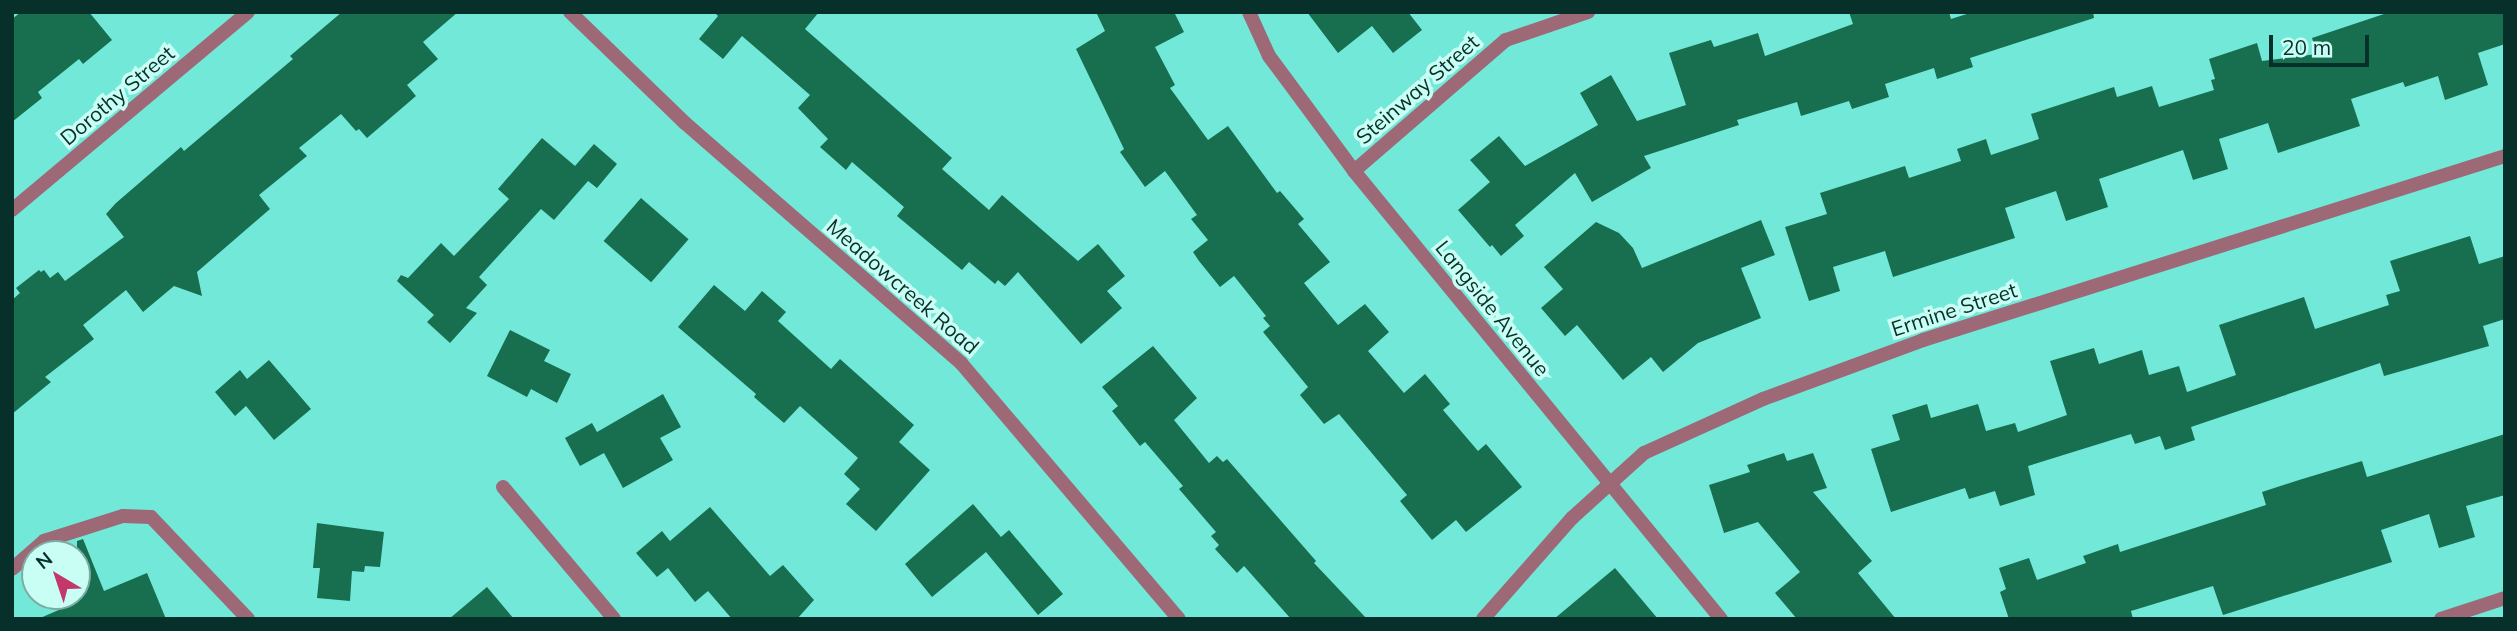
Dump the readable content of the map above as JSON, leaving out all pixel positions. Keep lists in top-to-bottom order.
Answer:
{
  "streets": {
    "street": [
      "Steinway Street",
      "Dorothy Street",
      "Meadowcreek Road",
      "Langside Avenue",
      "Ermine Street"
    ]
  },
  "crossings": [
    ["Steinway Street", "Langside Avenue"],
    ["Langside Avenue", "Ermine Street"]
  ],
  "scale_bar": "20 m",
  "north": "top left"
}
